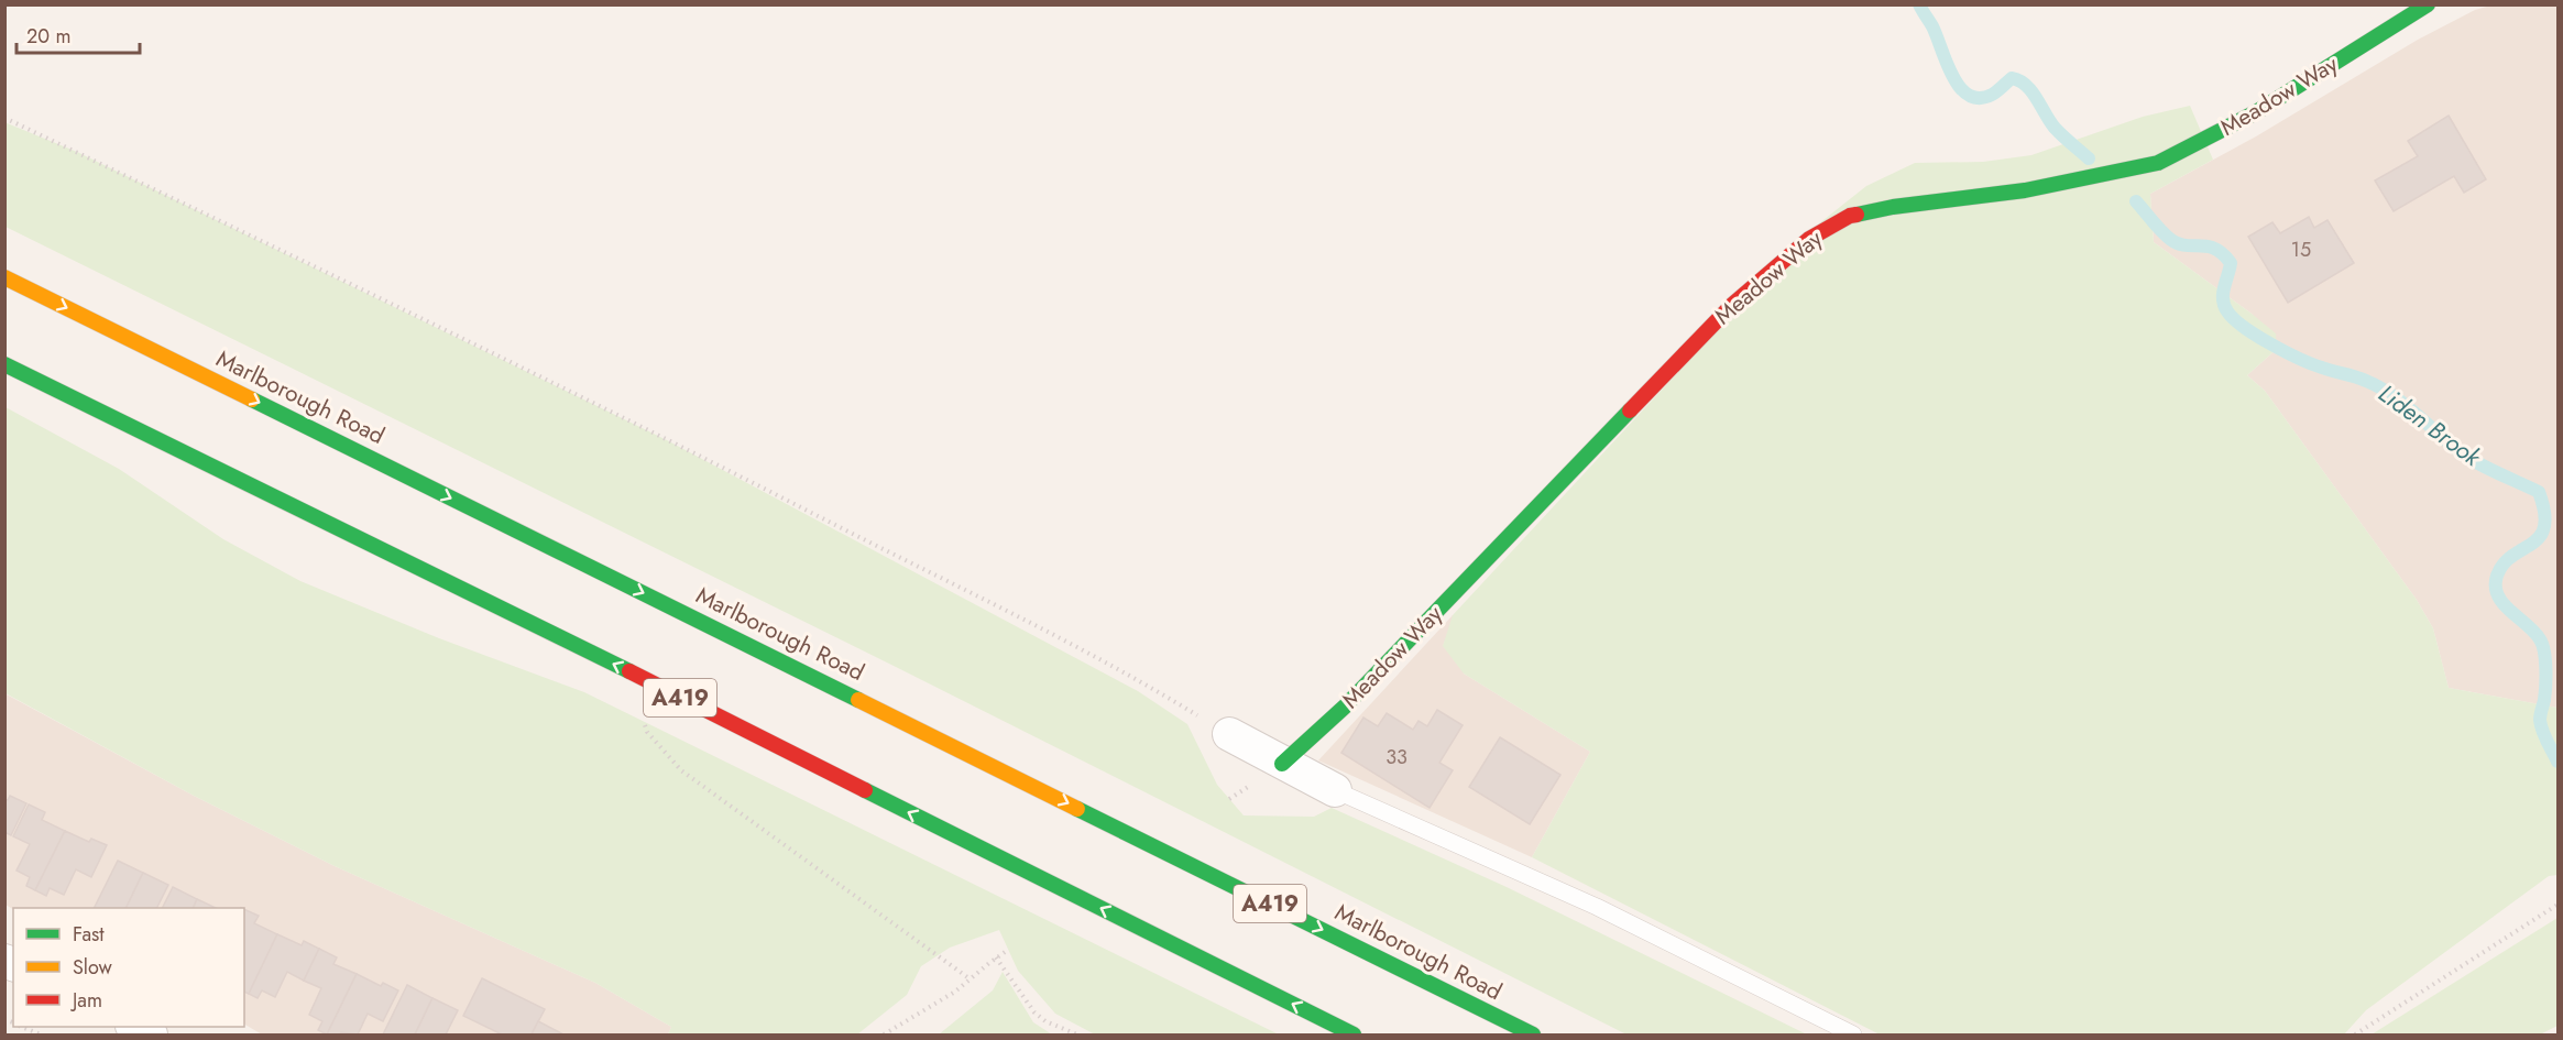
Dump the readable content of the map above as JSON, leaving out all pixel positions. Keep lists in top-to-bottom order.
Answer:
{
  "streets": {
    "main road": ["Meadow Way", "Marlborough Road", "A419"]
  },
  "water": ["Liden Brook"],
  "house_numbers": ["15", "33"],
  "legend": ["Fast", "Slow", "Jam"],
  "scale_bar": "20 m"
}
